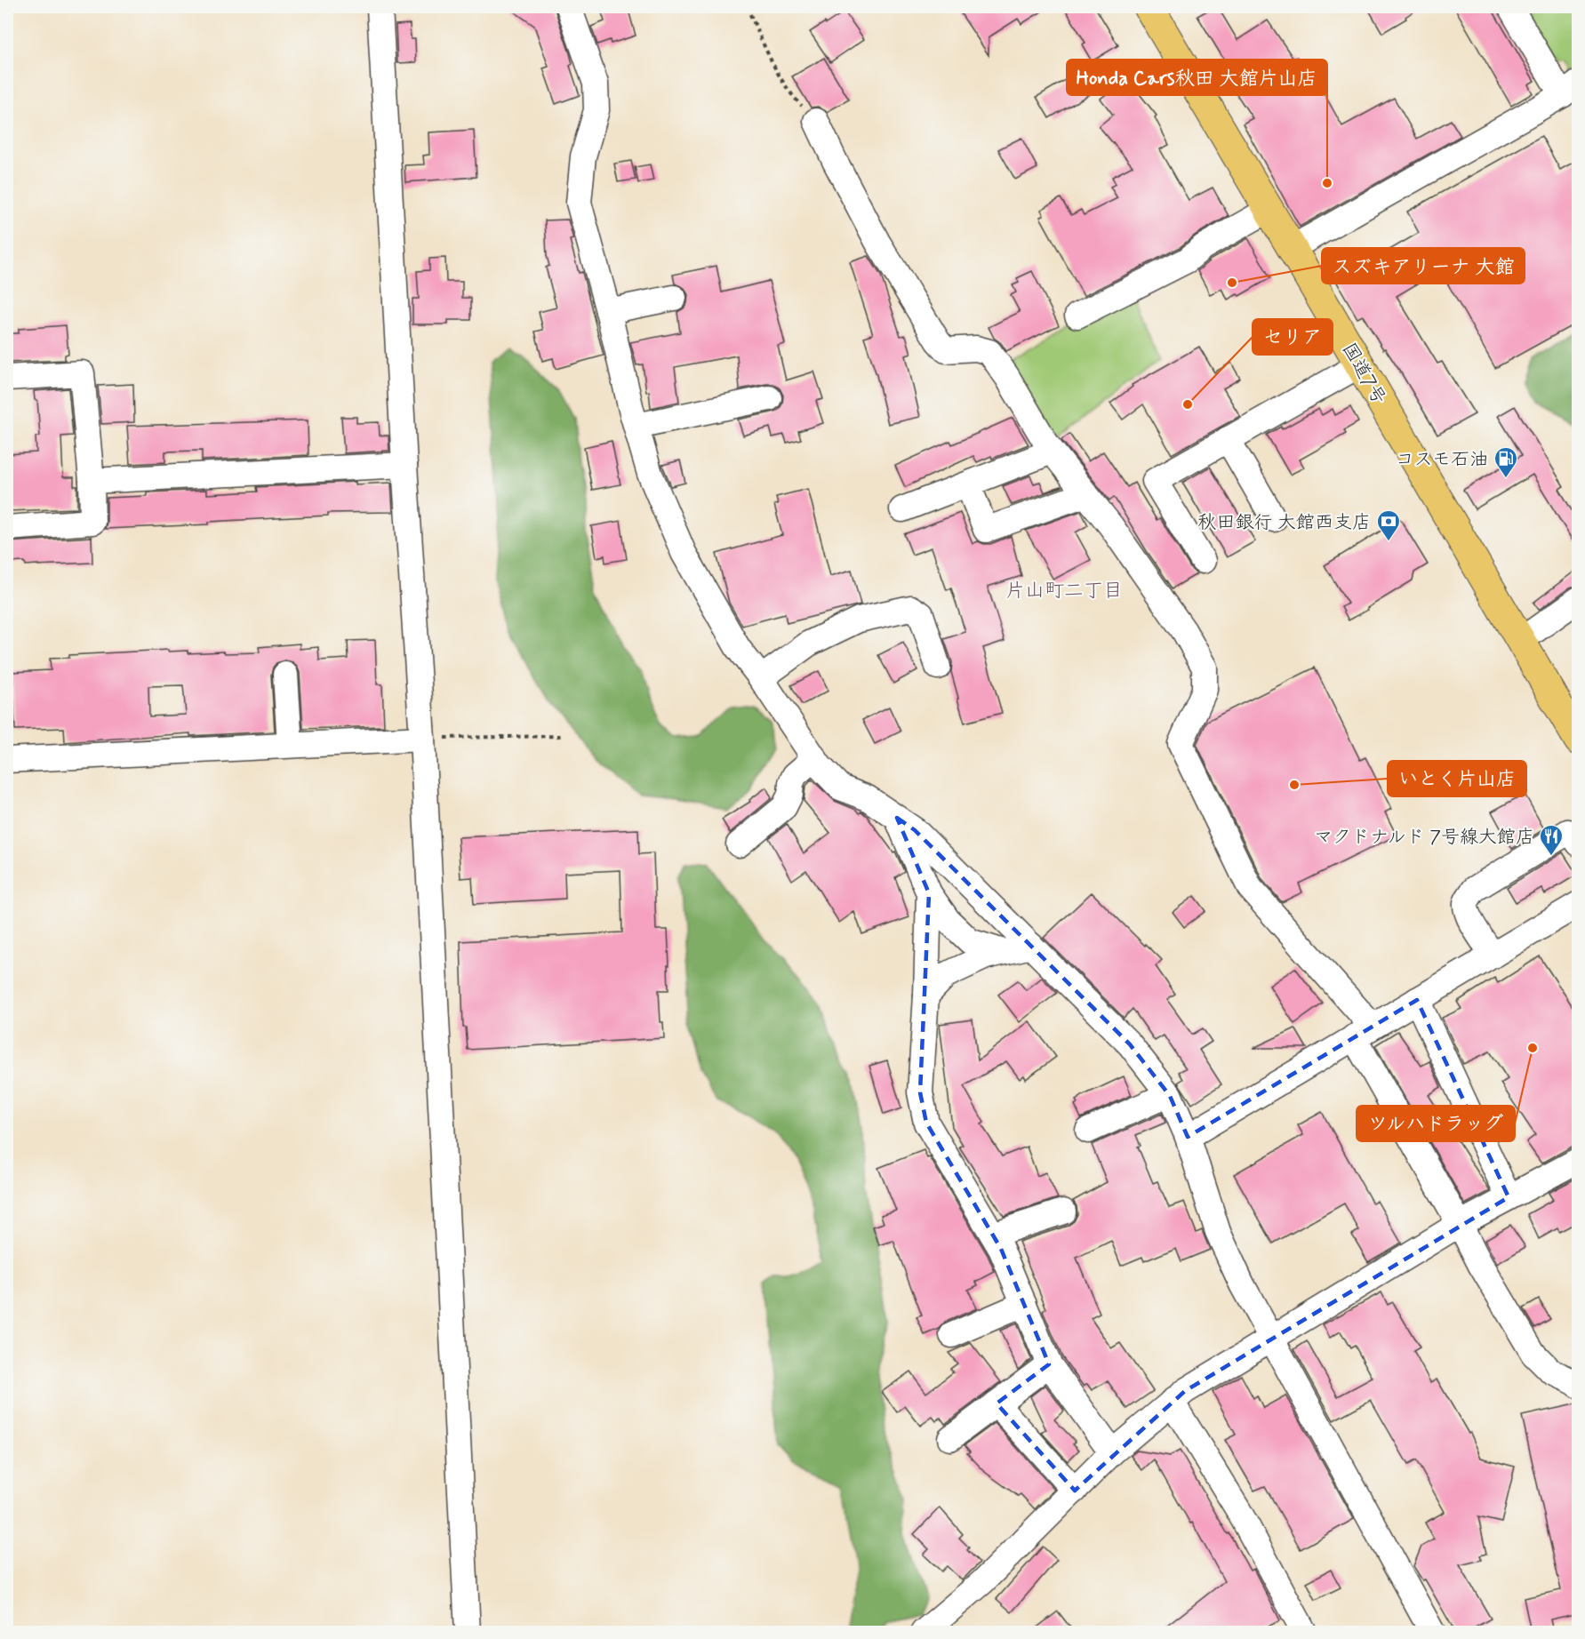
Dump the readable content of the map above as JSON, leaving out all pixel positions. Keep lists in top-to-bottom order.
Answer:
{
  "streets": {
    "highway": ["国道7号"]
  },
  "districts": ["片山町二丁目"],
  "places": {
    "other": [
      "Honda Cars秋田 大館片山店",
      "スズキアリーナ 大館",
      "セリア",
      "いとく片山店",
      "ツルハドラッグ"
    ],
    "fuel station": ["コスモ石油"],
    "bank": ["秋田銀行 大館西支店"],
    "restaurant": ["マクドナルド 7号線大館店"]
  }
}
